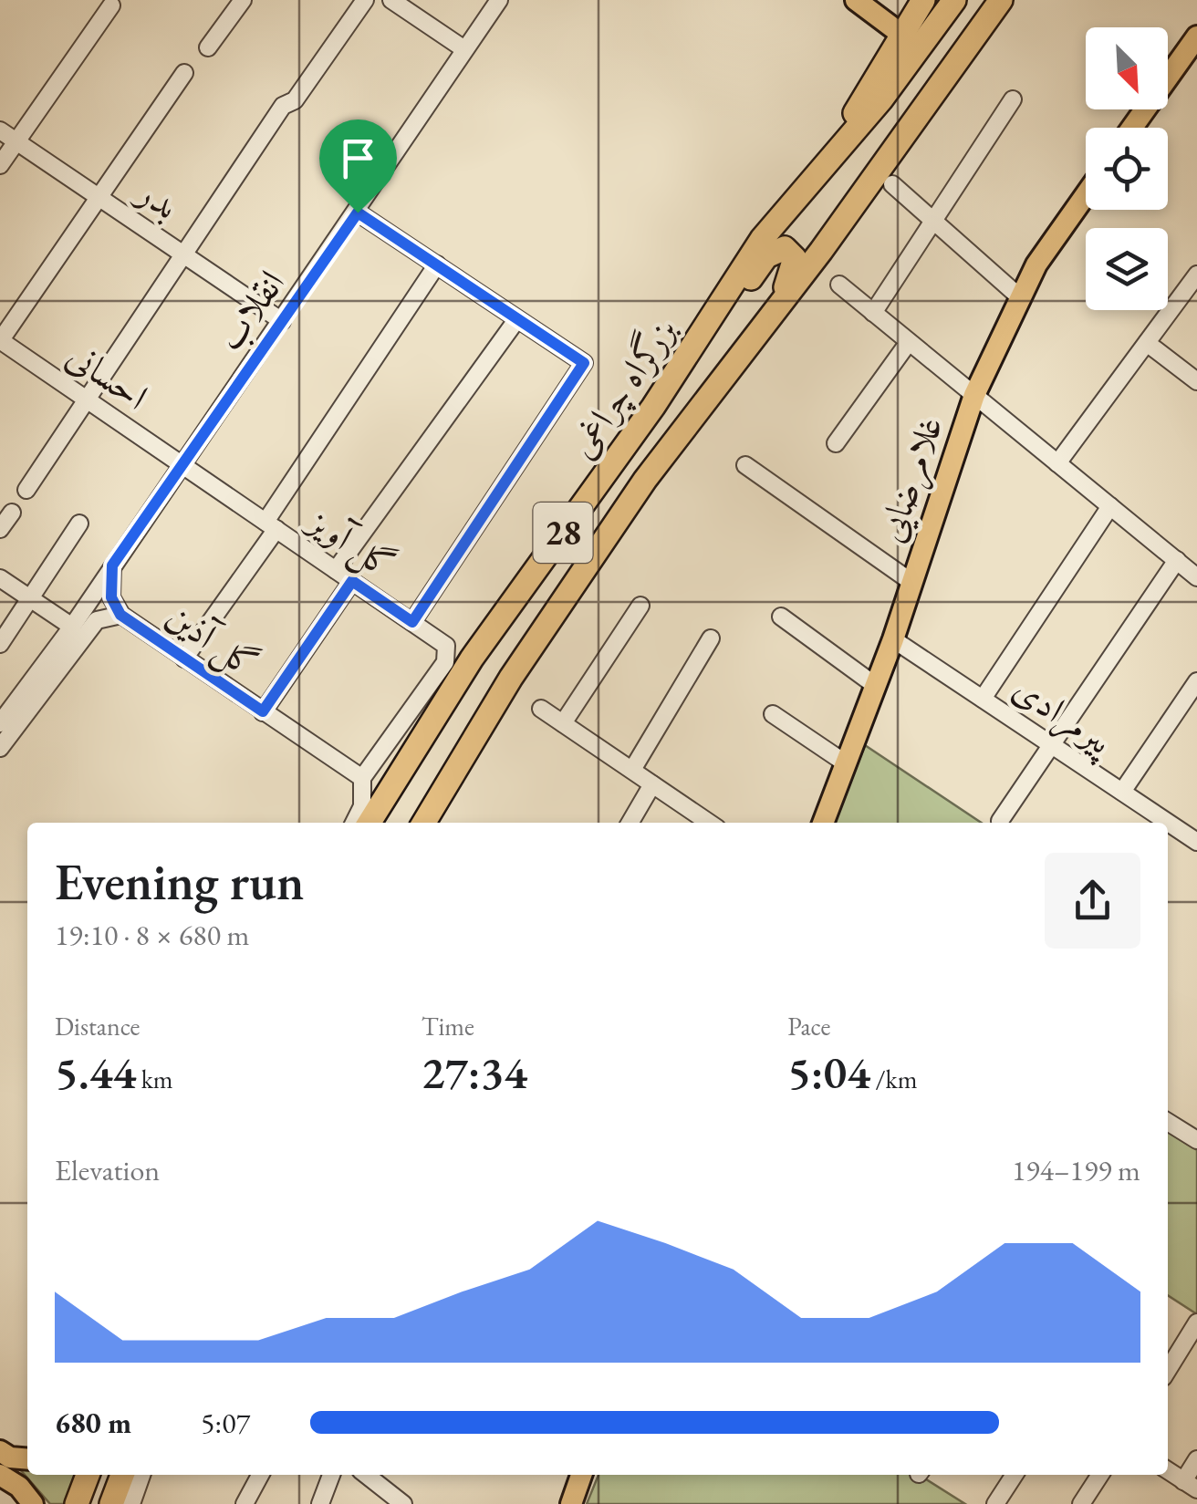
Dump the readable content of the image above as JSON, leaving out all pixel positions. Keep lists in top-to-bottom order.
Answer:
{
  "streets": {
    "highway": ["بزرگراه چراغی", "28"],
    "main road": ["غلامرضایی"],
    "street": [
      "بدر",
      "انقلاب",
      "احسانی",
      "گل آویز",
      "گل آذین",
      "پیرمرادی"
    ]
  },
  "crossings": [
    ["بدر", "انقلاب"],
    ["انقلاب", "احسانی"],
    ["انقلاب", "گل آویز"],
    ["احسانی", "گل آویز"],
    ["غلامرضایی", "پیرمرادی"],
    ["گل آویز", "گل آذین"]
  ],
  "north": "bottom right",
  "page": {
    "heading": ["Evening run", "19:10 · 8 × 680 m"],
    "stats": [
      ["Distance", "5.44 km"],
      ["Time", "27:34"],
      ["Pace", "5:04 /km"]
    ],
    "chart": ["Elevation", "194–199 m"],
    "list": [
      {
        "name": "680 m",
        "note": "5:07"
      }
    ]
  }
}
